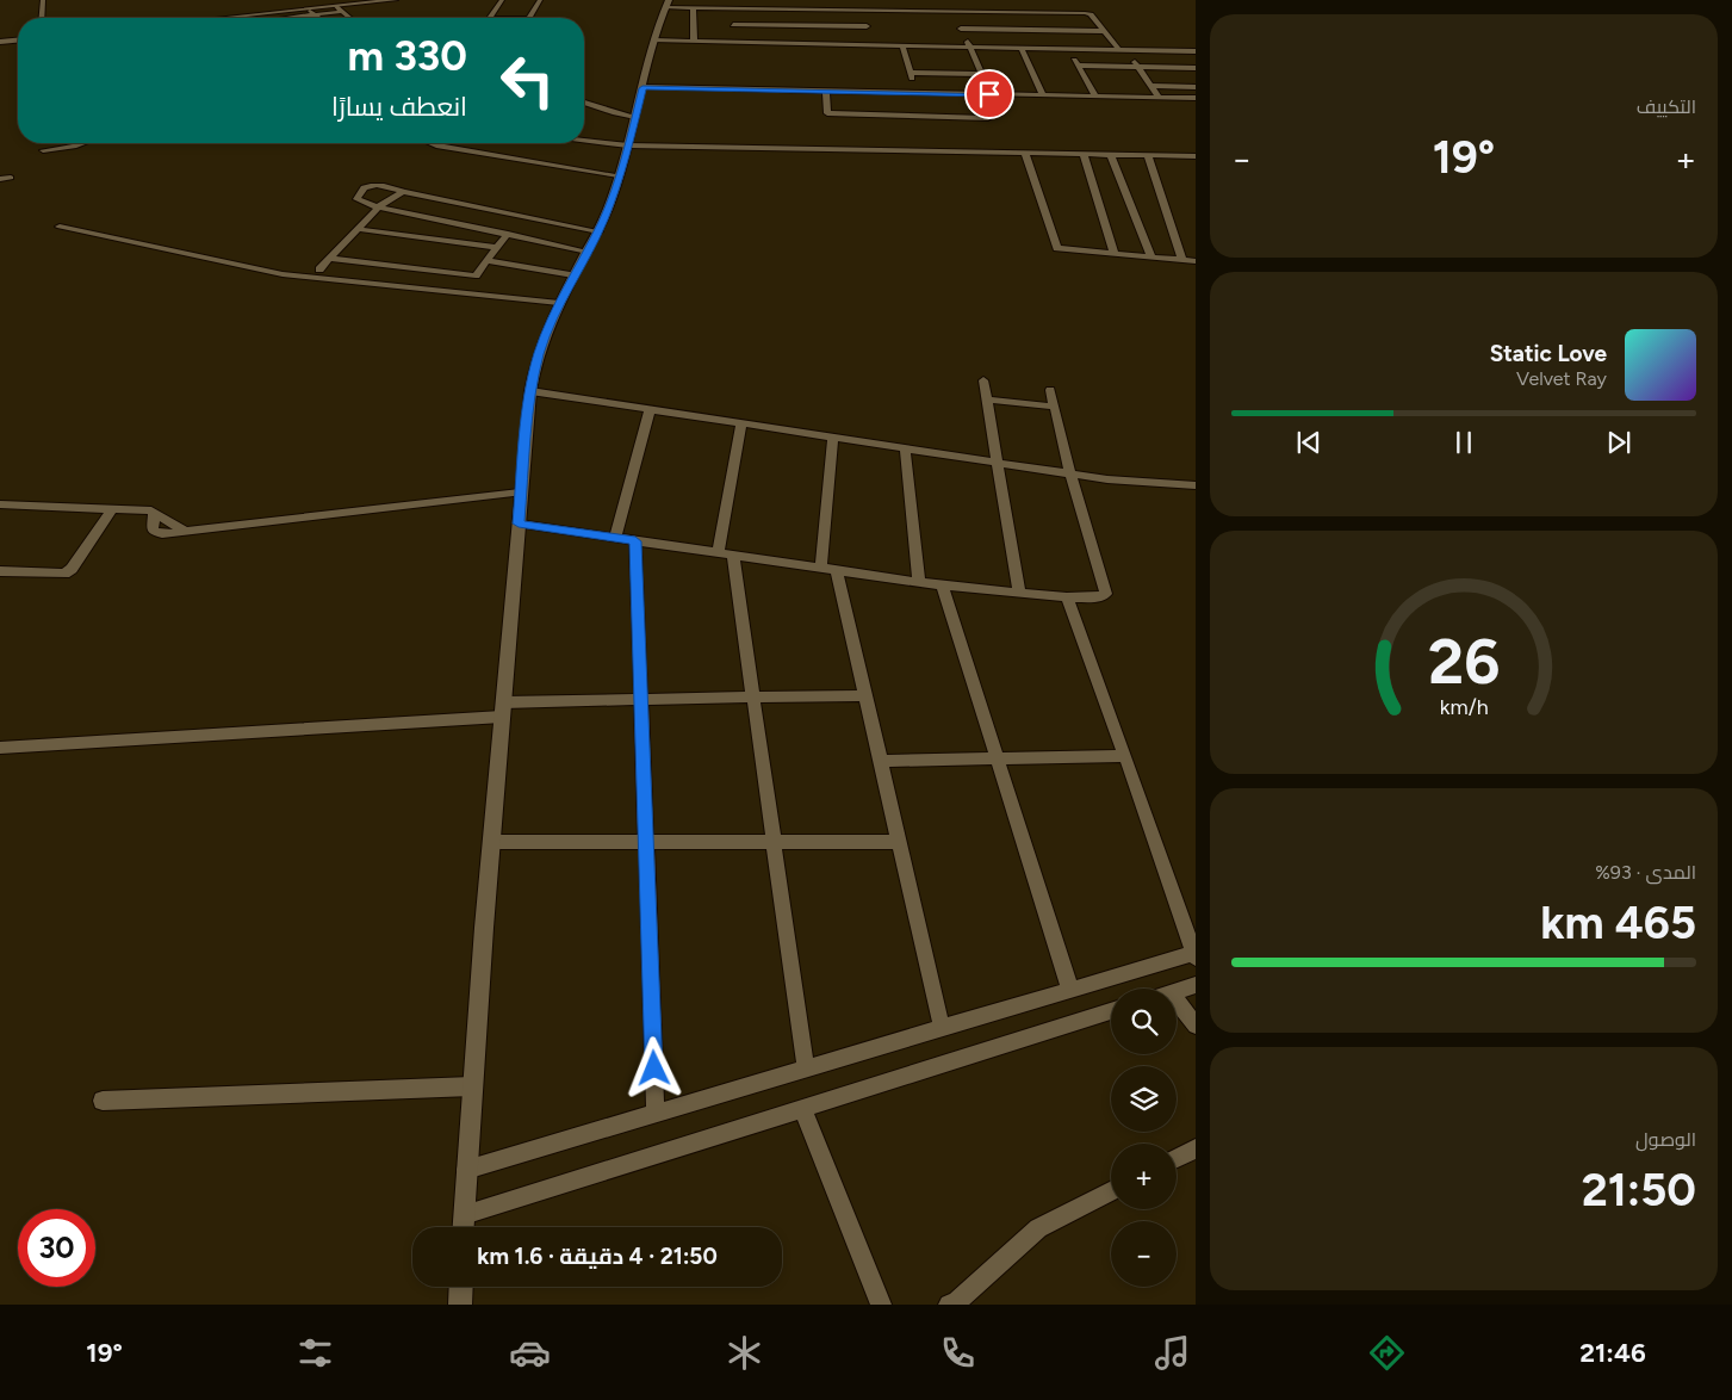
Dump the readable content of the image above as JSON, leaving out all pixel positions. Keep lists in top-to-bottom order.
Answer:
{
  "page": {
    "tile": [
      "التكييف",
      ["المدى · 93%", "465 km"],
      ["الوصول", "21:50"]
    ],
    "turn": ["330 m", "انعطف يسارًا"],
    "heat": ["−", "19°", "+"],
    "song": ["Static Love", "Velvet Ray"],
    "map_buttons": ["+", "−"],
    "limit": "30",
    "trip": "21:50 · 4 دقيقة · 1.6 km",
    "tabs": ["21:46", "19°"],
    "gauge": ["26", "km/h"]
  }
}
